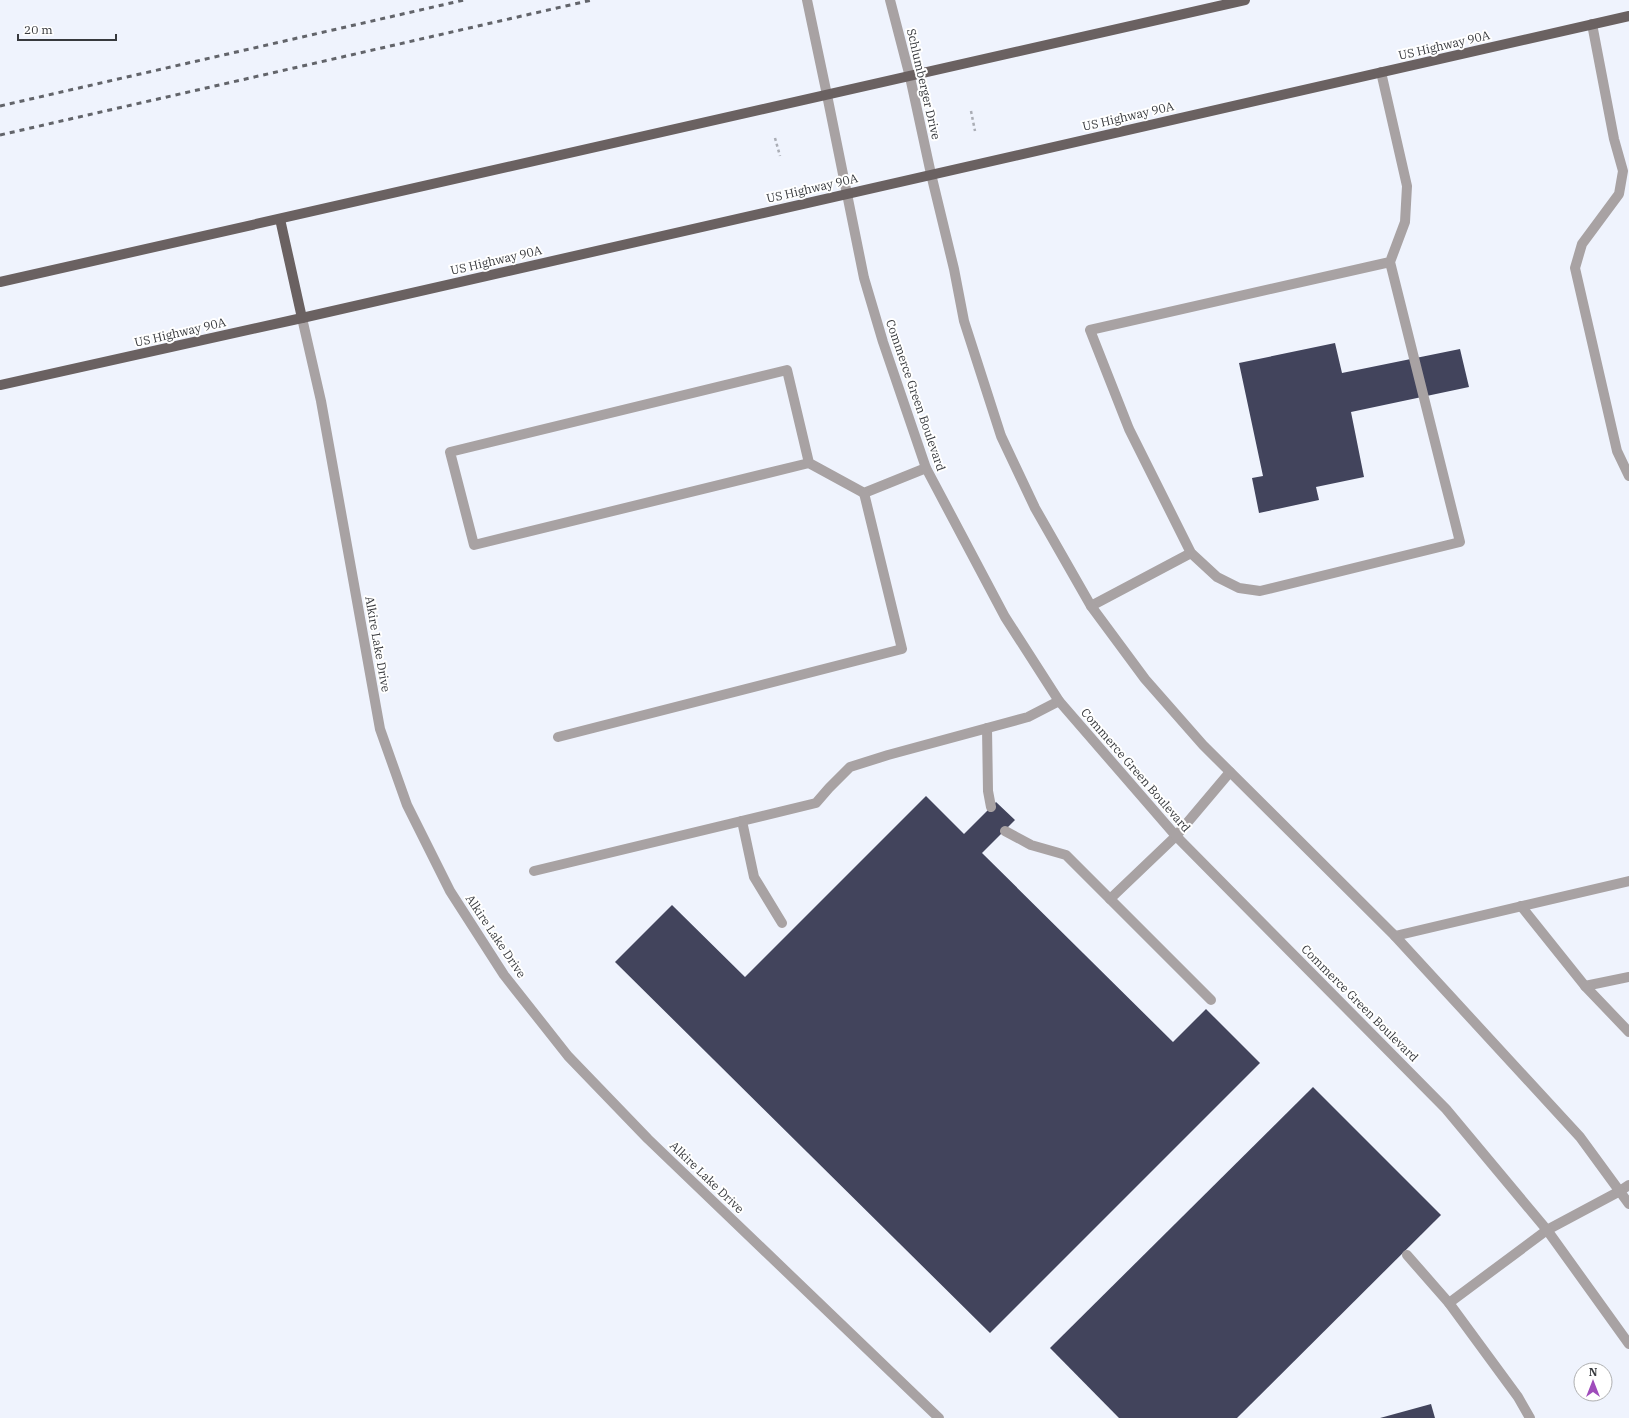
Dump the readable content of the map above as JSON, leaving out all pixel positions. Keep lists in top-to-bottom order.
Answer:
{
  "streets": {
    "main road": ["US Highway 90A"],
    "street": ["Schlumberger Drive", "Commerce Green Boulevard", "Alkire Lake Drive"]
  },
  "crossings": [
    ["US Highway 90A", "Schlumberger Drive"],
    ["US Highway 90A", "Commerce Green Boulevard"],
    ["US Highway 90A", "Alkire Lake Drive"]
  ],
  "scale_bar": "20 m",
  "north": "top"
}
